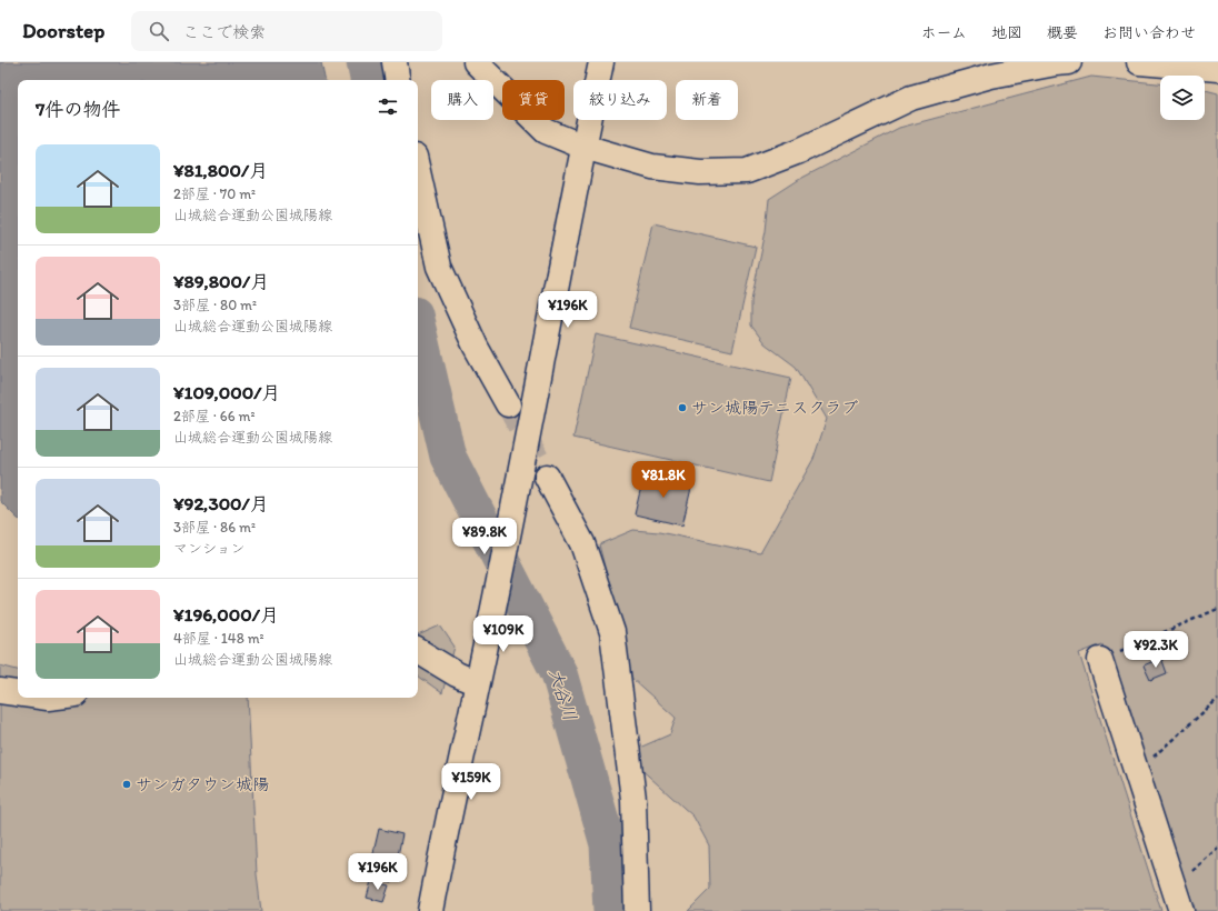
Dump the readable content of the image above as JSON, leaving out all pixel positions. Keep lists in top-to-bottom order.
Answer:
{
  "water": ["大谷川"],
  "places": ["サン城陽テニスクラブ", "サンガタウン城陽"],
  "page": {
    "header": "Doorstep",
    "search": "ここで検索",
    "nav": [
      "ホーム",
      "地図",
      "概要",
      "お問い合わせ"
    ],
    "chip": [
      "購入",
      "賃貸",
      "絞り込み",
      "新着"
    ],
    "heading": "7件の物件",
    "list": [
      {
        "name": "¥81,800/月",
        "note": "2部屋 · 70 m² · 山城総合運動公園城陽線"
      },
      {
        "name": "¥89,800/月",
        "note": "3部屋 · 80 m² · 山城総合運動公園城陽線"
      },
      {
        "name": "¥109,000/月",
        "note": "2部屋 · 66 m² · 山城総合運動公園城陽線"
      },
      {
        "name": "¥92,300/月",
        "note": "3部屋 · 86 m² · マンション"
      },
      {
        "name": "¥196,000/月",
        "note": "4部屋 · 148 m² · 山城総合運動公園城陽線"
      }
    ],
    "price": [
      "¥196K",
      "¥81.8K",
      "¥89.8K",
      "¥109K",
      "¥92.3K",
      "¥159K",
      "¥196K"
    ]
  }
}
